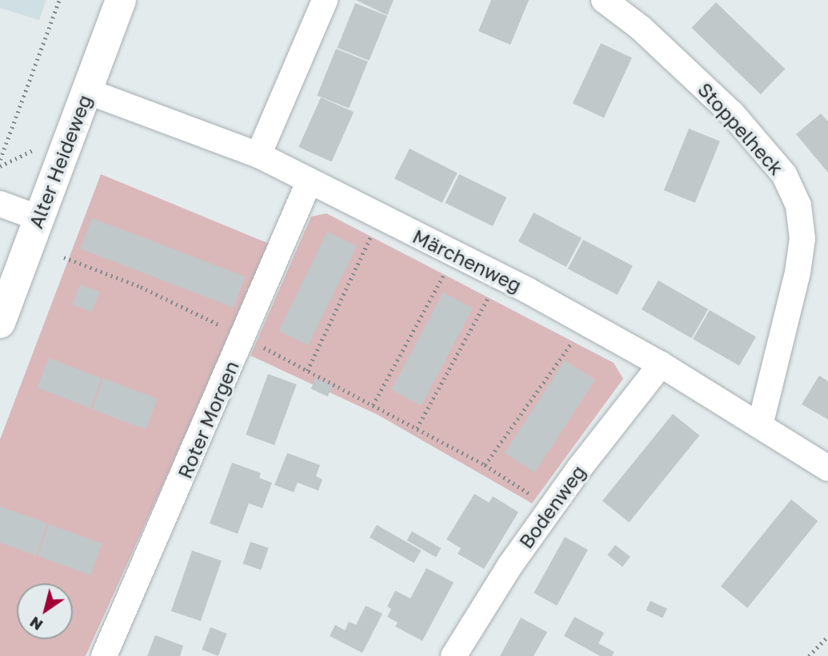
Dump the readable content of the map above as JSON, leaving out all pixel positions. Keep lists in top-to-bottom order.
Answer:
{
  "streets": {
    "street": [
      "Stoppelheck",
      "Alter Heideweg",
      "Märchenweg",
      "Roter Morgen",
      "Bodenweg"
    ]
  },
  "crossings": [
    ["Stoppelheck", "Märchenweg"],
    ["Alter Heideweg", "Märchenweg"],
    ["Märchenweg", "Roter Morgen"],
    ["Märchenweg", "Bodenweg"]
  ],
  "north": "bottom left"
}
